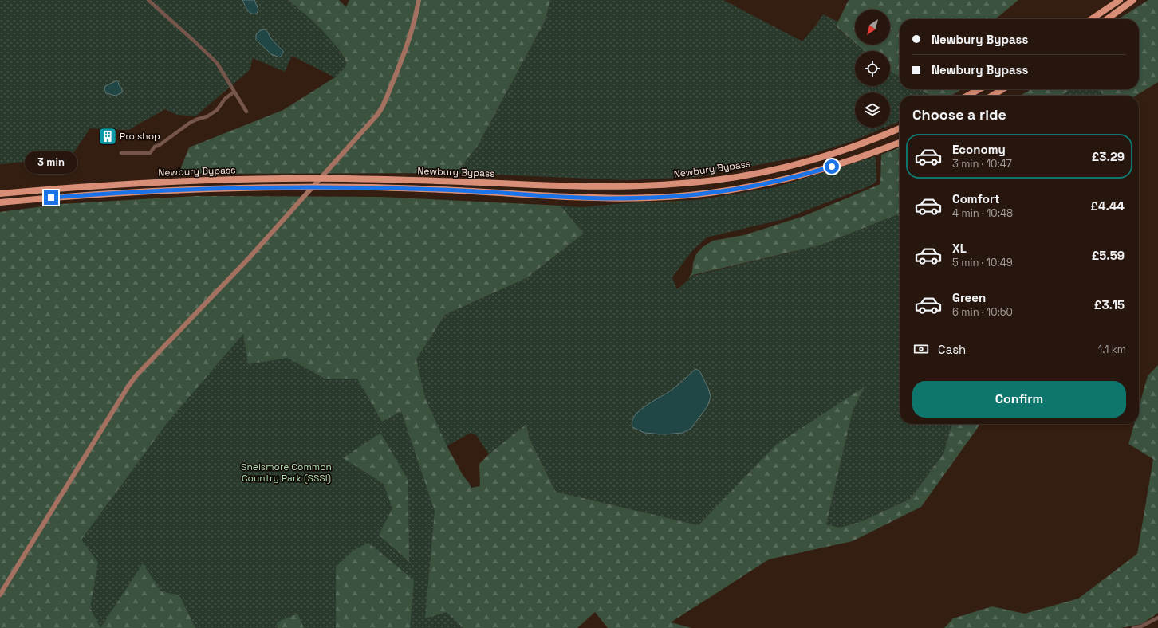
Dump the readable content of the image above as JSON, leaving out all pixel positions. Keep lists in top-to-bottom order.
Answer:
{
  "streets": {
    "highway": ["Newbury Bypass"]
  },
  "parks": ["Snelsmore Common Country Park (SSSI)"],
  "places": {
    "building": ["Pro shop"]
  },
  "north": "bottom left",
  "page": {
    "banner": ["Newbury Bypass", "Newbury Bypass"],
    "heading": "Choose a ride",
    "list": [
      {
        "name": "Economy",
        "note": "3 min · 10:47",
        "value": "£3.29"
      },
      {
        "name": "Comfort",
        "note": "4 min · 10:48",
        "value": "£4.44"
      },
      {
        "name": "XL",
        "note": "5 min · 10:49",
        "value": "£5.59"
      },
      {
        "name": "Green",
        "note": "6 min · 10:50",
        "value": "£3.15"
      }
    ],
    "bubble": "3 min",
    "pay": ["Cash", "1.1 km"],
    "buttons": "Confirm"
  }
}
